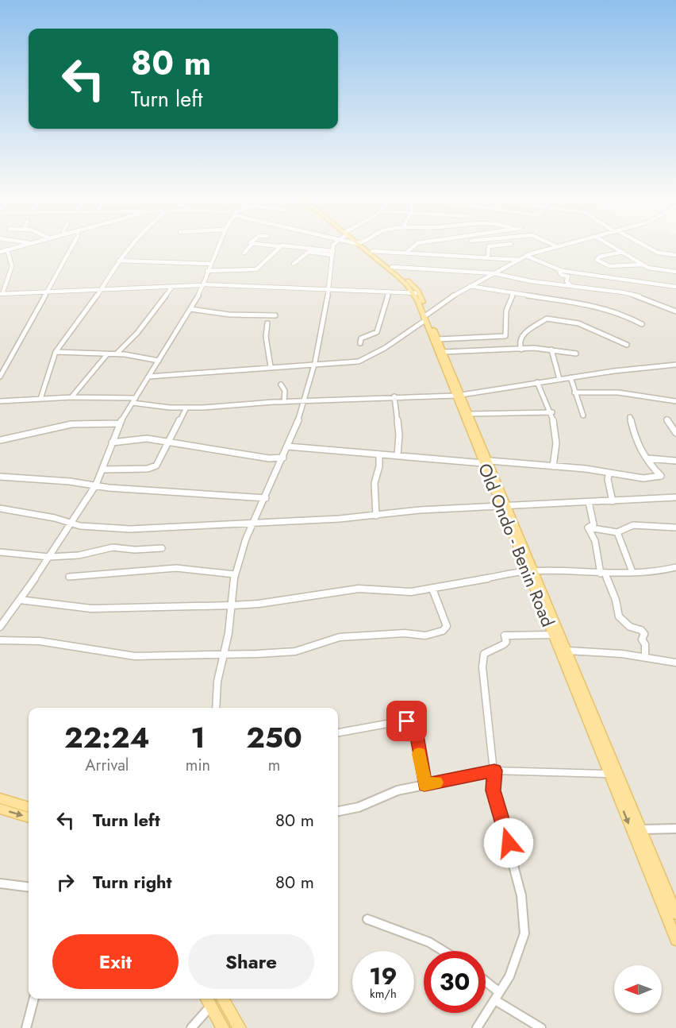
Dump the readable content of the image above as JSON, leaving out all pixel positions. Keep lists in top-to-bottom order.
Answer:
{
  "streets": {
    "main road": ["Old Ondo - Benin Road"]
  },
  "north": "left",
  "page": {
    "turn": ["80 m", "Turn left"],
    "eta": [
      "22:24",
      "Arrival",
      "1",
      "min",
      "250",
      "m"
    ],
    "list": [
      {
        "name": "Turn left",
        "value": "80 m"
      },
      {
        "name": "Turn right",
        "value": "80 m"
      }
    ],
    "buttons": ["Exit", "Share"],
    "speed": "19 km/h",
    "limit": "30"
  }
}
